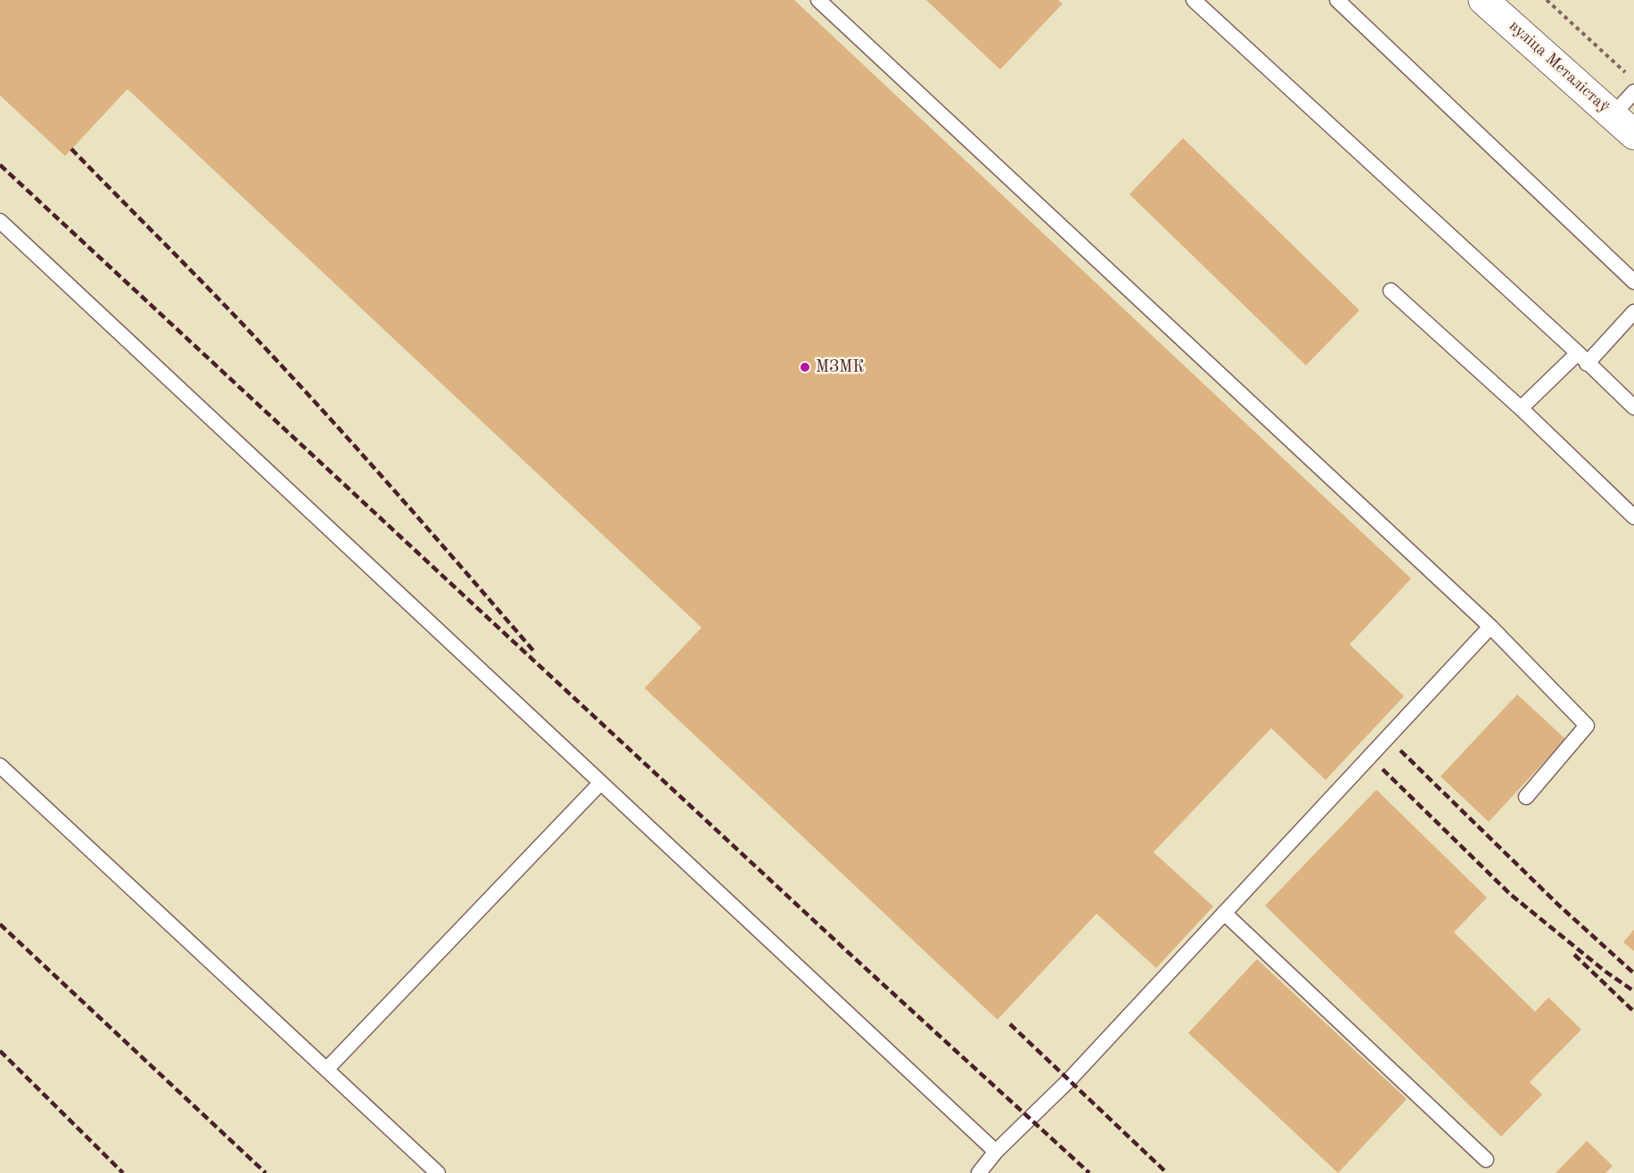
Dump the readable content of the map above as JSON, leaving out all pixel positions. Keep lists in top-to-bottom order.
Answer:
{
  "streets": {
    "street": ["вуліца Металістаў"]
  },
  "places": ["МЗМК"]
}
